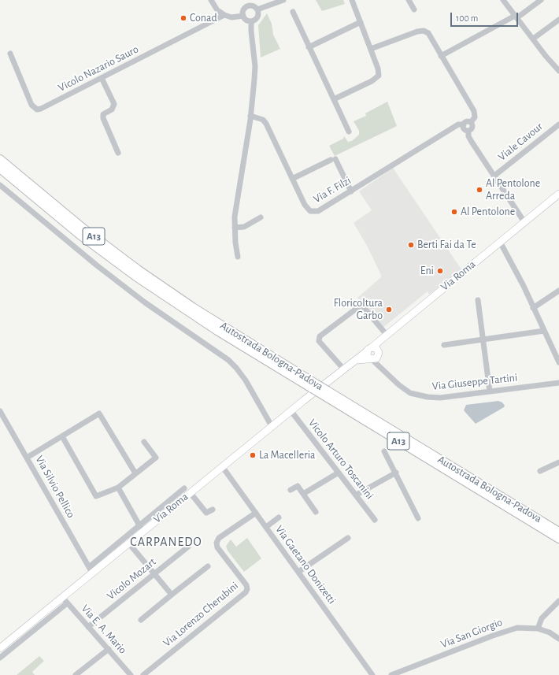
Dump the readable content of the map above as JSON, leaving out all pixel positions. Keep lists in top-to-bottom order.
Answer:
{
  "streets": {
    "highway": ["A13", "Autostrada Bologna-Padova"],
    "main road": ["Via Roma"],
    "street": [
      "Vicolo Nazario Sauro",
      "Viale Cavour",
      "Via F. Filzi",
      "Via Giuseppe Tartini",
      "Vicolo Arturo Toscanini",
      "Via Silvio Pellico",
      "Via Gaetano Donizetti",
      "Vicolo Mozart",
      "Via Lorenzo Cherubini",
      "Via E. A. Mario",
      "Via San Giorgio"
    ]
  },
  "crossings": [
    ["Via Roma", "Via Giuseppe Tartini"],
    ["Via Roma", "Vicolo Arturo Toscanini"],
    ["Via Roma", "Via Silvio Pellico"],
    ["Via Roma", "Via Gaetano Donizetti"],
    ["Via Roma", "Via E. A. Mario"],
    ["Via Gaetano Donizetti", "Via Lorenzo Cherubini"],
    ["Vicolo Mozart", "Via E. A. Mario"]
  ],
  "districts": ["CARPANEDO"],
  "places": [
    "Conad",
    "Al Pentolone Arreda",
    "Al Pentolone",
    "Berti Fai da Te",
    "Eni",
    "Floricoltura Garbo",
    "La Macelleria"
  ],
  "scale_bar": "100 m"
}
